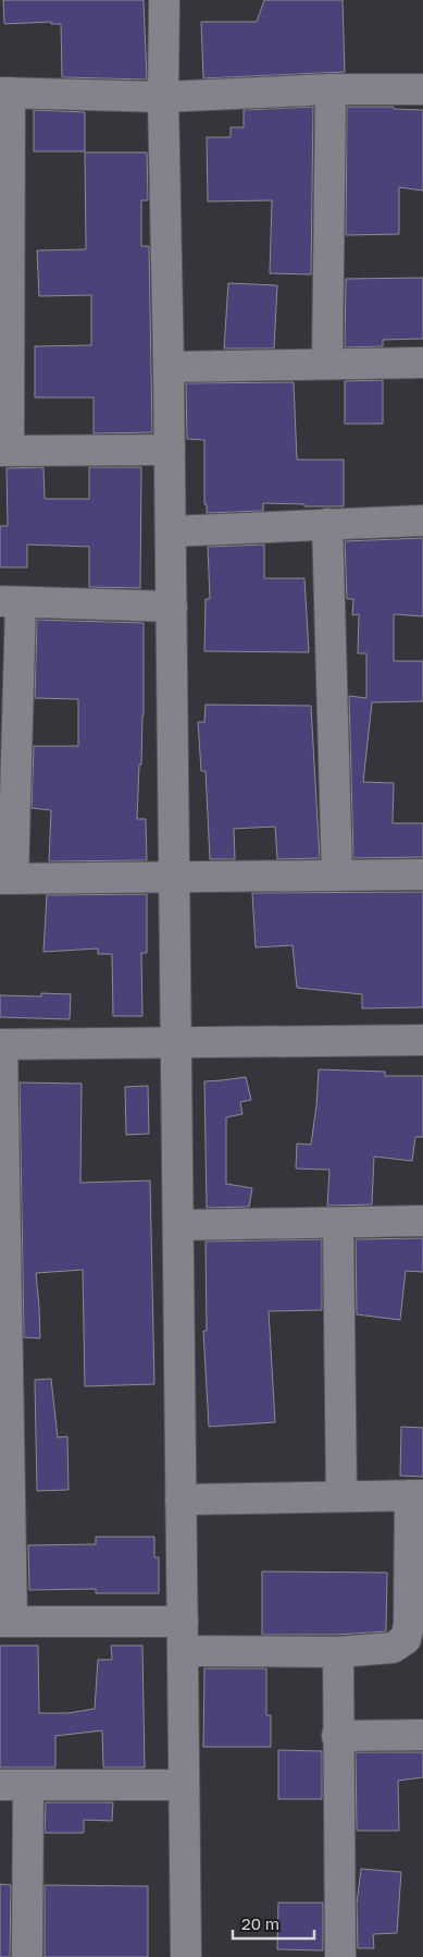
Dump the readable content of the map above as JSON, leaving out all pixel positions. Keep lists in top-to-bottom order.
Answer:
{
  "scale_bar": "20 m"
}
